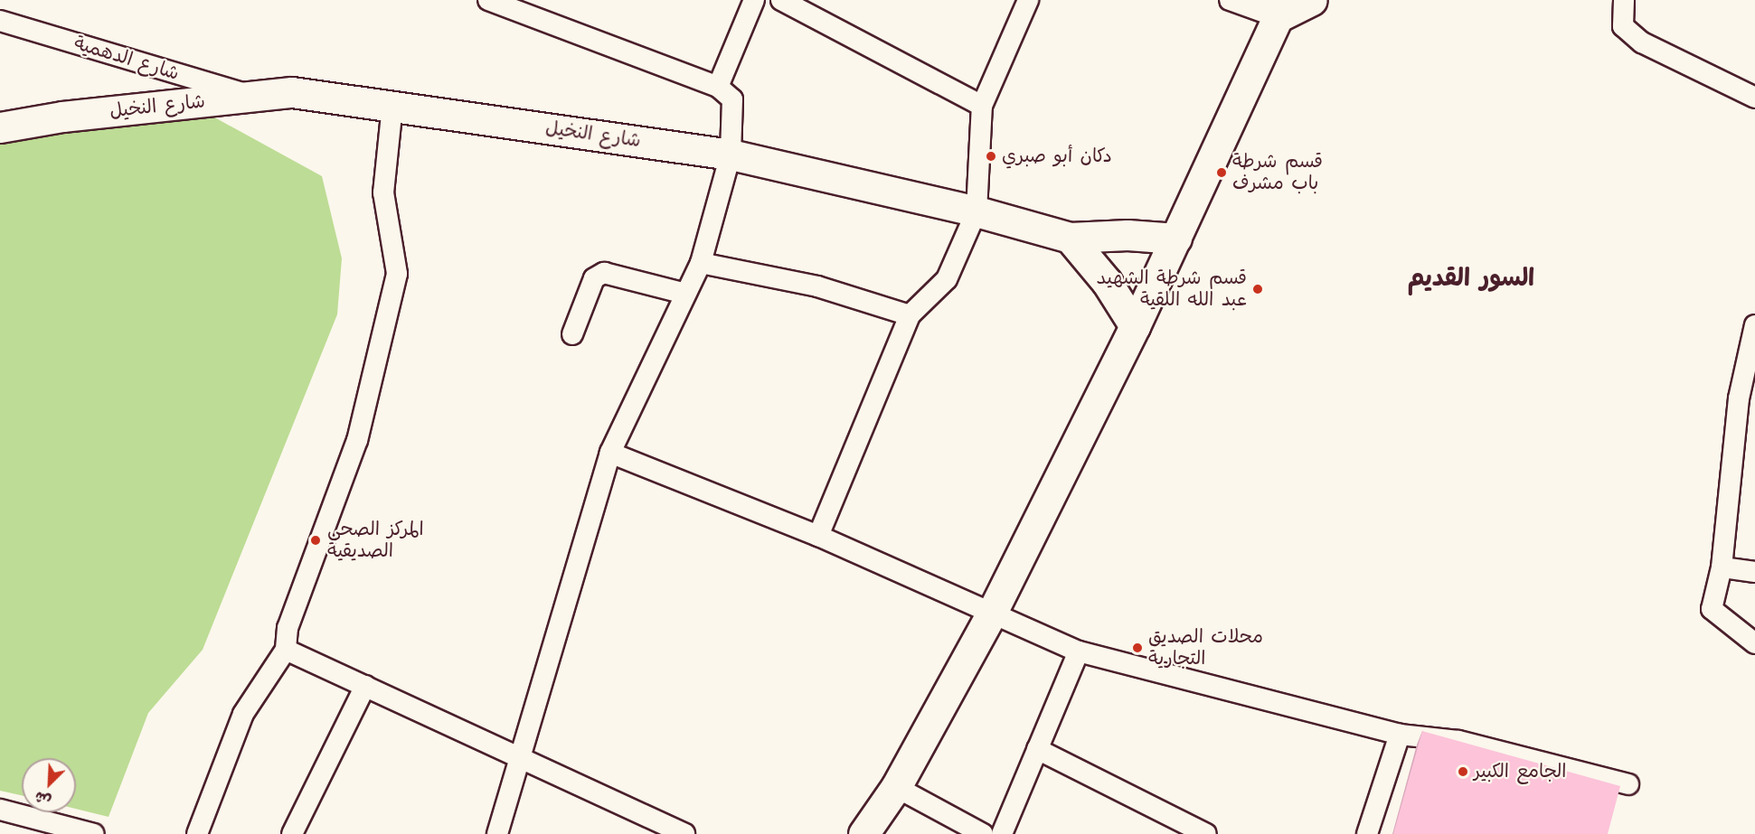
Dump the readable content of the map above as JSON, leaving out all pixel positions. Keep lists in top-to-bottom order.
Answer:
{
  "streets": {
    "street": ["شارع الدهمية", "شارع النخيل"]
  },
  "crossings": [
    ["شارع الدهمية", "شارع النخيل"]
  ],
  "districts": ["السور القديم"],
  "places": [
    "دكان أبو صبري",
    "قسم شرطة باب مشرف",
    "قسم شرطة الشهيد عبد الله اللقية",
    "المركز الصحي الصديقية",
    "محلات الصديق التجارية",
    "الجامع الكبير"
  ],
  "north": "bottom left"
}
